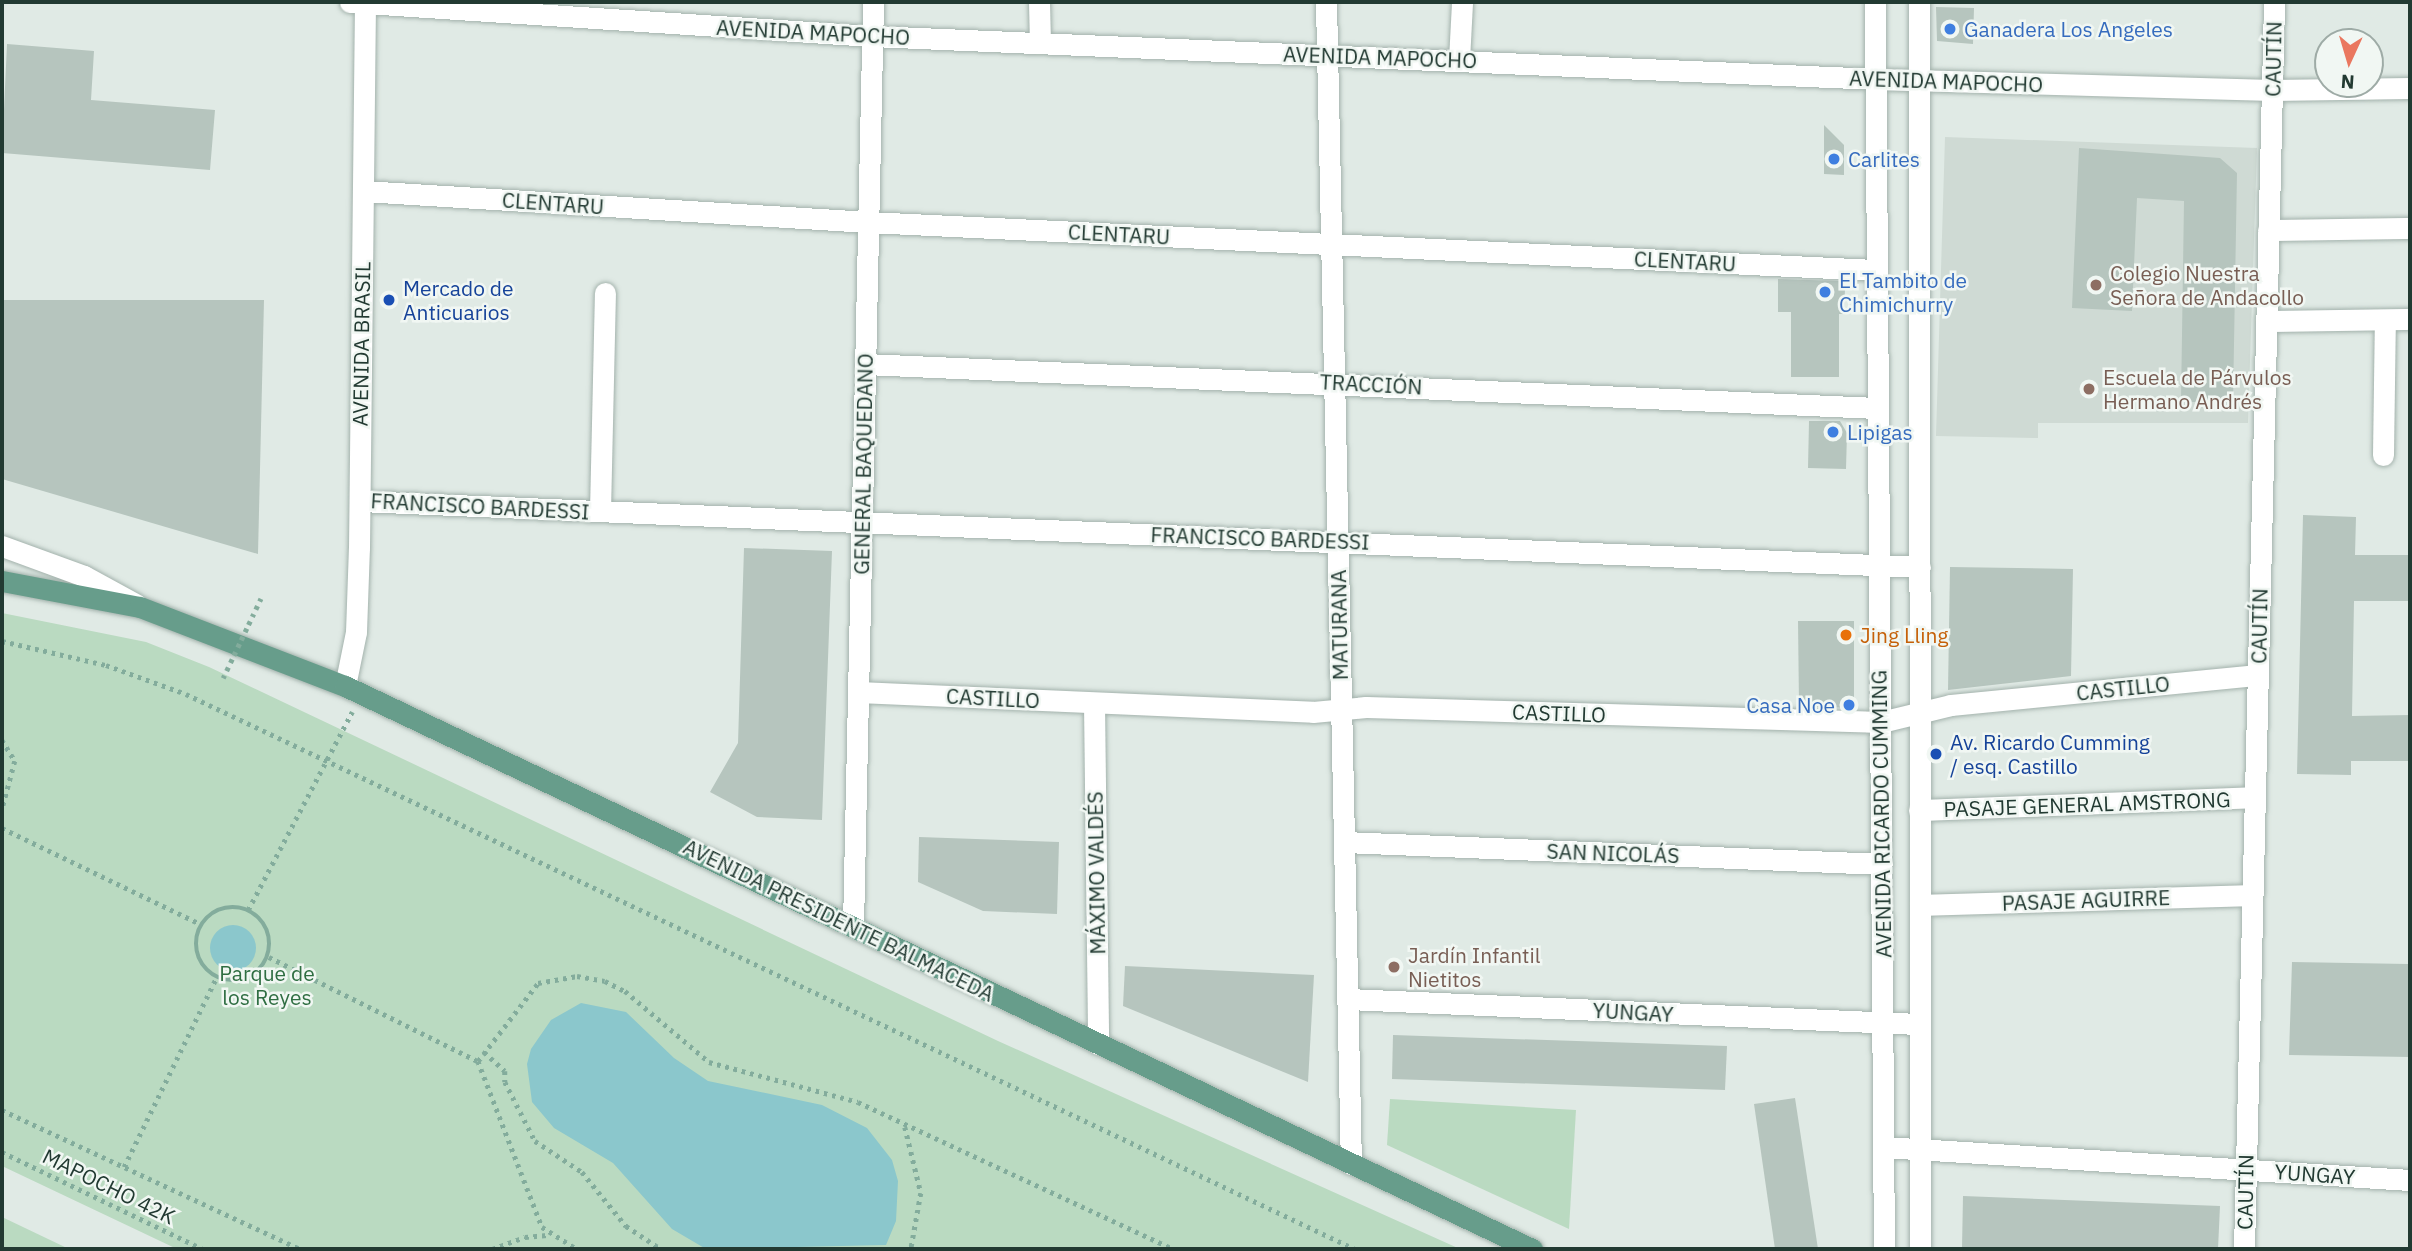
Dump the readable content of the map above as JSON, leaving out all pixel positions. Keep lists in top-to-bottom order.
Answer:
{
  "streets": {
    "main road": ["AVENIDA PRESIDENTE BALMACEDA"],
    "street": [
      "AVENIDA MAPOCHO",
      "CAUTÍN",
      "CLENTARU",
      "AVENIDA BRASIL",
      "TRACCIÓN",
      "GENERAL BAQUEDANO",
      "FRANCISCO BARDESSI",
      "MATURANA",
      "CASTILLO",
      "PASAJE GENERAL AMSTRONG",
      "AVENIDA RICARDO CUMMING",
      "SAN NICOLÁS",
      "MÁXIMO VALDÉS",
      "PASAJE AGUIRRE",
      "YUNGAY"
    ],
    "path": ["MAPOCHO 42K"]
  },
  "crossings": [
    ["AVENIDA MAPOCHO", "CAUTÍN"],
    ["AVENIDA MAPOCHO", "AVENIDA BRASIL"],
    ["AVENIDA MAPOCHO", "GENERAL BAQUEDANO"],
    ["AVENIDA MAPOCHO", "MATURANA"],
    ["AVENIDA MAPOCHO", "AVENIDA RICARDO CUMMING"],
    ["CAUTÍN", "CASTILLO"],
    ["CAUTÍN", "PASAJE GENERAL AMSTRONG"],
    ["CAUTÍN", "PASAJE AGUIRRE"],
    ["CAUTÍN", "YUNGAY"],
    ["CLENTARU", "AVENIDA BRASIL"],
    ["CLENTARU", "GENERAL BAQUEDANO"],
    ["CLENTARU", "MATURANA"],
    ["CLENTARU", "AVENIDA RICARDO CUMMING"],
    ["AVENIDA BRASIL", "FRANCISCO BARDESSI"],
    ["AVENIDA BRASIL", "AVENIDA PRESIDENTE BALMACEDA"],
    ["TRACCIÓN", "GENERAL BAQUEDANO"],
    ["TRACCIÓN", "MATURANA"],
    ["TRACCIÓN", "AVENIDA RICARDO CUMMING"],
    ["GENERAL BAQUEDANO", "FRANCISCO BARDESSI"],
    ["GENERAL BAQUEDANO", "CASTILLO"],
    ["GENERAL BAQUEDANO", "AVENIDA PRESIDENTE BALMACEDA"],
    ["FRANCISCO BARDESSI", "MATURANA"],
    ["FRANCISCO BARDESSI", "AVENIDA RICARDO CUMMING"],
    ["MATURANA", "CASTILLO"],
    ["MATURANA", "SAN NICOLÁS"],
    ["MATURANA", "AVENIDA PRESIDENTE BALMACEDA"],
    ["MATURANA", "YUNGAY"],
    ["CASTILLO", "AVENIDA RICARDO CUMMING"],
    ["CASTILLO", "MÁXIMO VALDÉS"],
    ["PASAJE GENERAL AMSTRONG", "AVENIDA RICARDO CUMMING"],
    ["AVENIDA RICARDO CUMMING", "SAN NICOLÁS"],
    ["AVENIDA RICARDO CUMMING", "PASAJE AGUIRRE"],
    ["AVENIDA RICARDO CUMMING", "YUNGAY"],
    ["MÁXIMO VALDÉS", "AVENIDA PRESIDENTE BALMACEDA"]
  ],
  "parks": ["Parque de los Reyes"],
  "places": [
    "Ganadera Los Angeles",
    "Carlites",
    "Colegio Nuestra Señora de Andacollo",
    "El Tambito de Chimichurry",
    "Mercado de Anticuarios",
    "Escuela de Párvulos Hermano Andrés",
    "Lipigas",
    "Jing Lling",
    "Casa Noe",
    "Av. Ricardo Cumming / esq. Castillo",
    "Jardín Infantil Nietitos"
  ],
  "north": "bottom"
}
